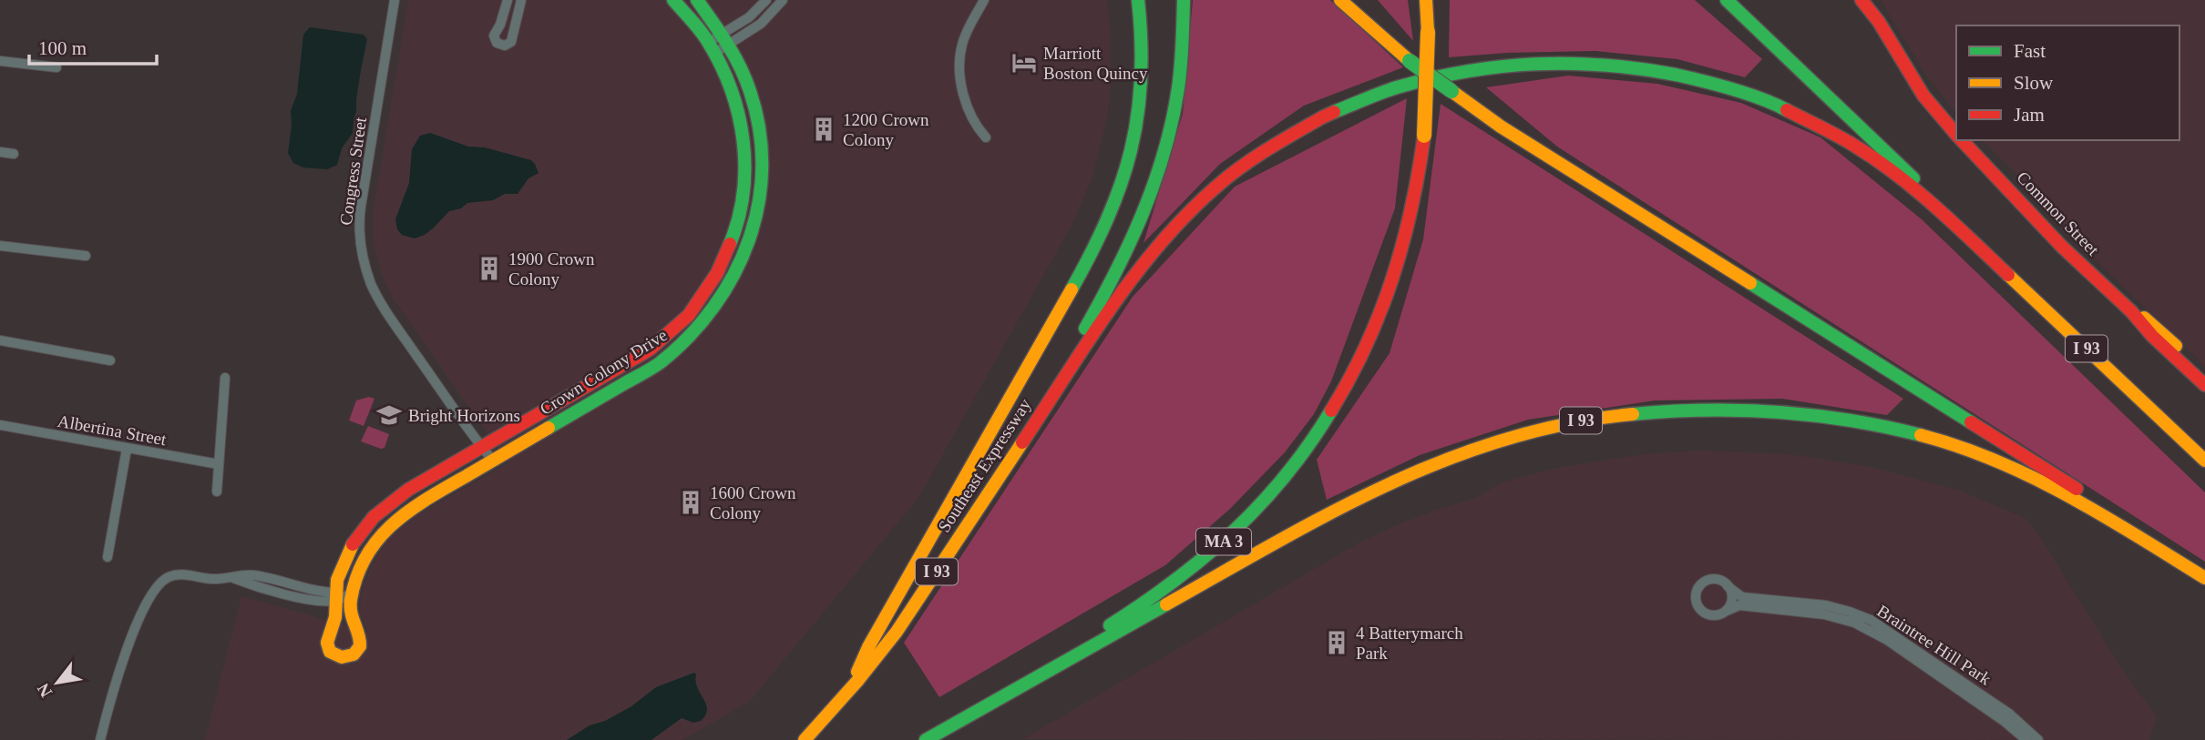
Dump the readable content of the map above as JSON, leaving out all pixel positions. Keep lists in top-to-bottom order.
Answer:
{
  "streets": {
    "main road": [
      "Common Street",
      "I 93",
      "Crown Colony Drive",
      "Southeast Expressway",
      "MA 3"
    ],
    "street": ["Congress Street", "Albertina Street", "Braintree Hill Park"]
  },
  "crossings": [
    ["Congress Street", "Crown Colony Drive"],
    ["I 93", "Southeast Expressway"],
    ["I 93", "MA 3"]
  ],
  "places": {
    "hotel": ["Marriott Boston Quincy"],
    "building": [
      "1200 Crown Colony",
      "1900 Crown Colony",
      "1600 Crown Colony",
      "4 Batterymarch Park"
    ],
    "school or university": ["Bright Horizons"]
  },
  "legend": ["Fast", "Slow", "Jam"],
  "scale_bar": "100 m",
  "north": "bottom left"
}
